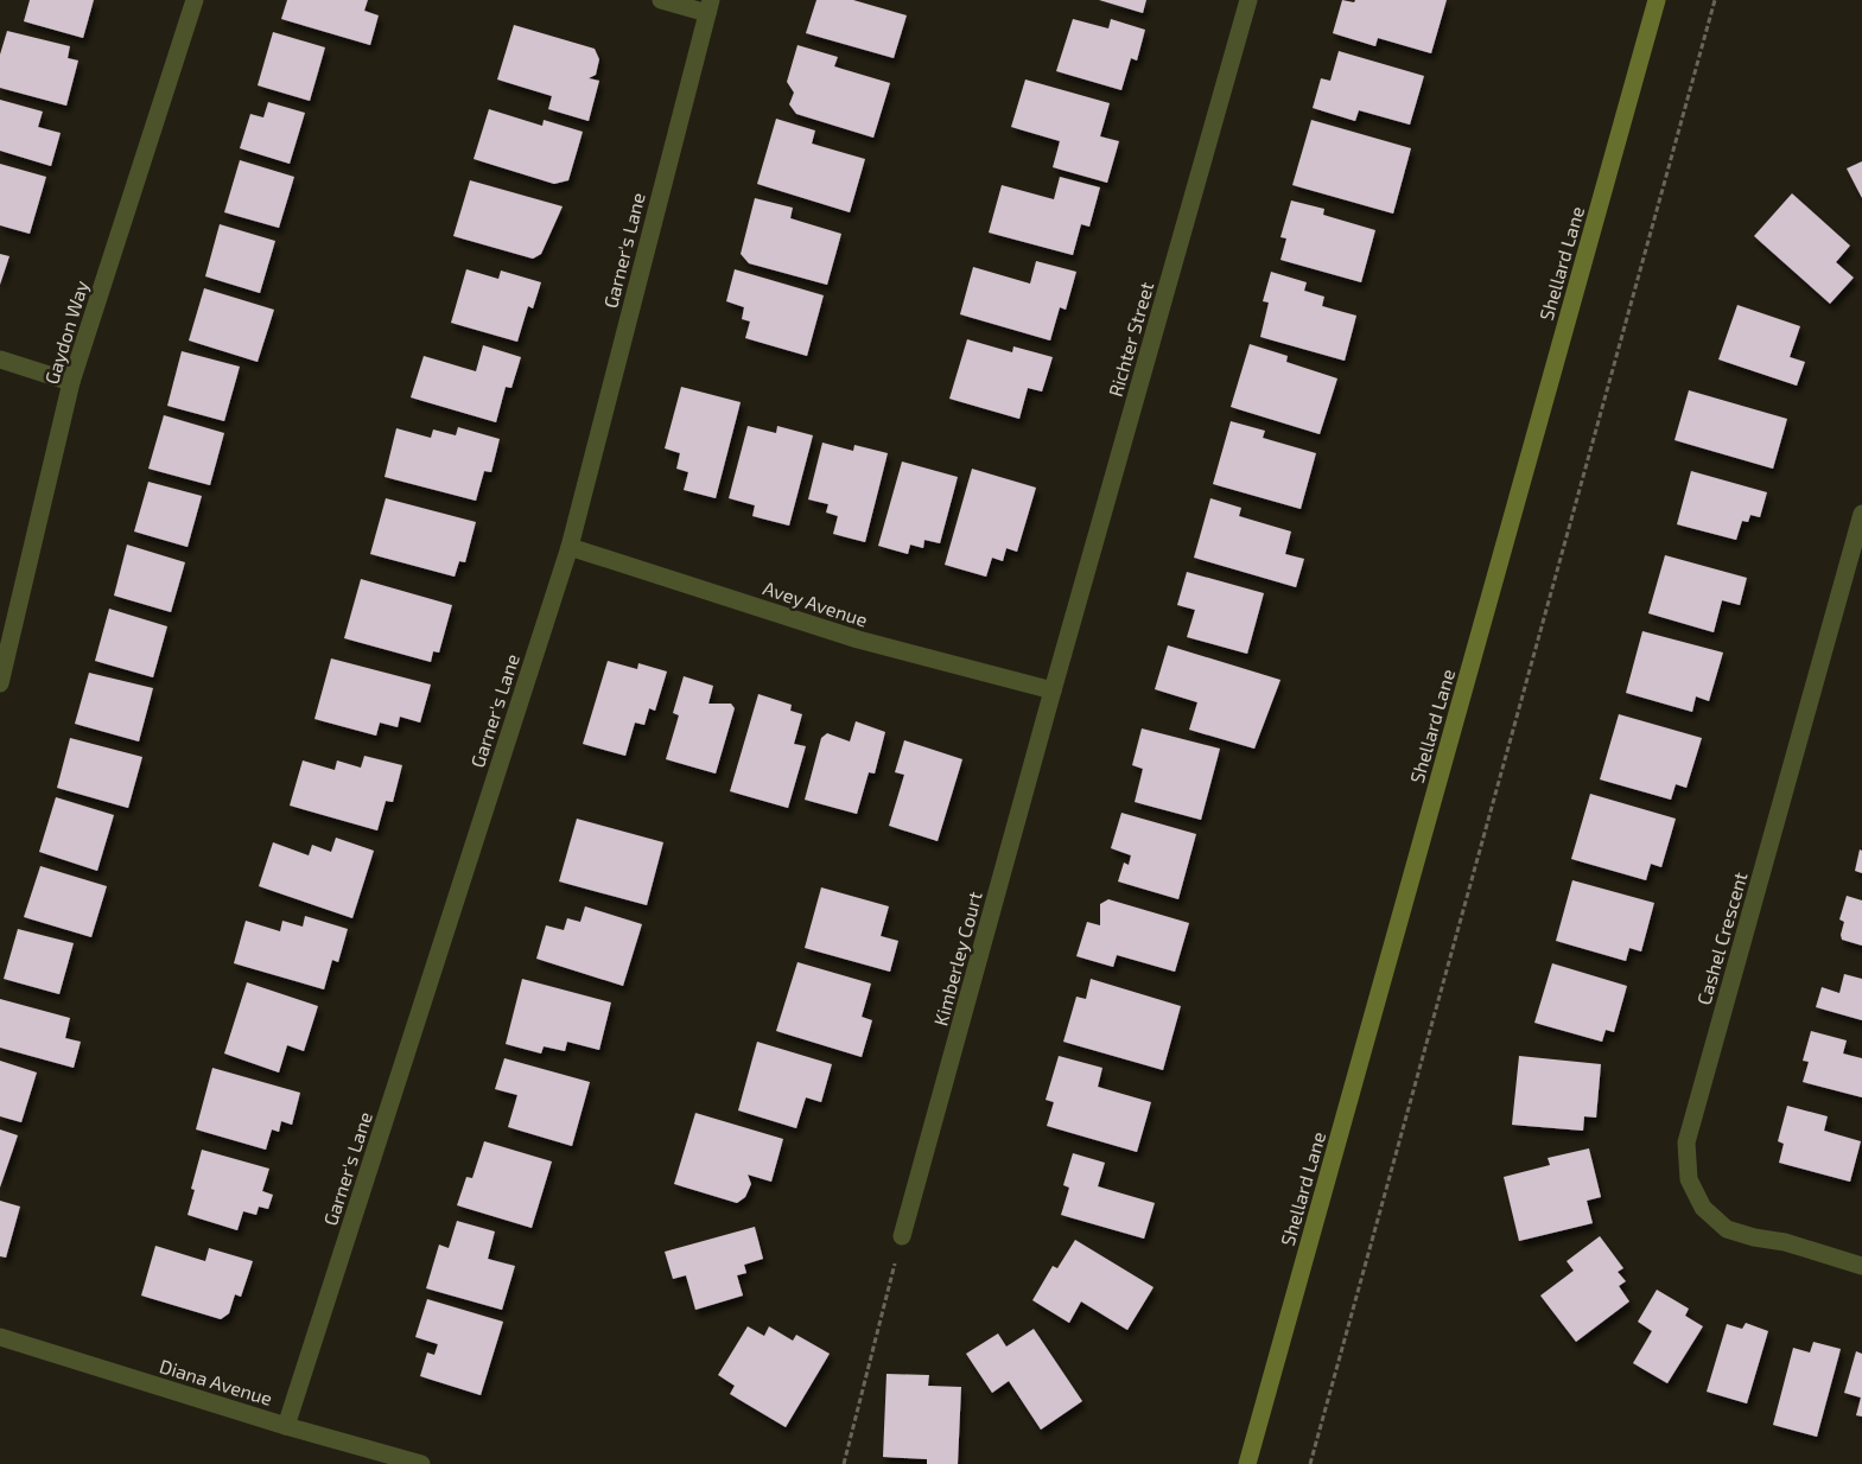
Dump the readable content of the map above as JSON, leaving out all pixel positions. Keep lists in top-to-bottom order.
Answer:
{
  "streets": {
    "main road": ["Shellard Lane"],
    "street": [
      "Garner's Lane",
      "Gaydon Way",
      "Richter Street",
      "Avey Avenue",
      "Cashel Crescent",
      "Kimberley Court",
      "Diana Avenue"
    ]
  },
  "crossings": [
    ["Garner's Lane", "Avey Avenue"],
    ["Garner's Lane", "Diana Avenue"],
    ["Richter Street", "Avey Avenue"],
    ["Richter Street", "Kimberley Court"],
    ["Avey Avenue", "Kimberley Court"]
  ]
}
